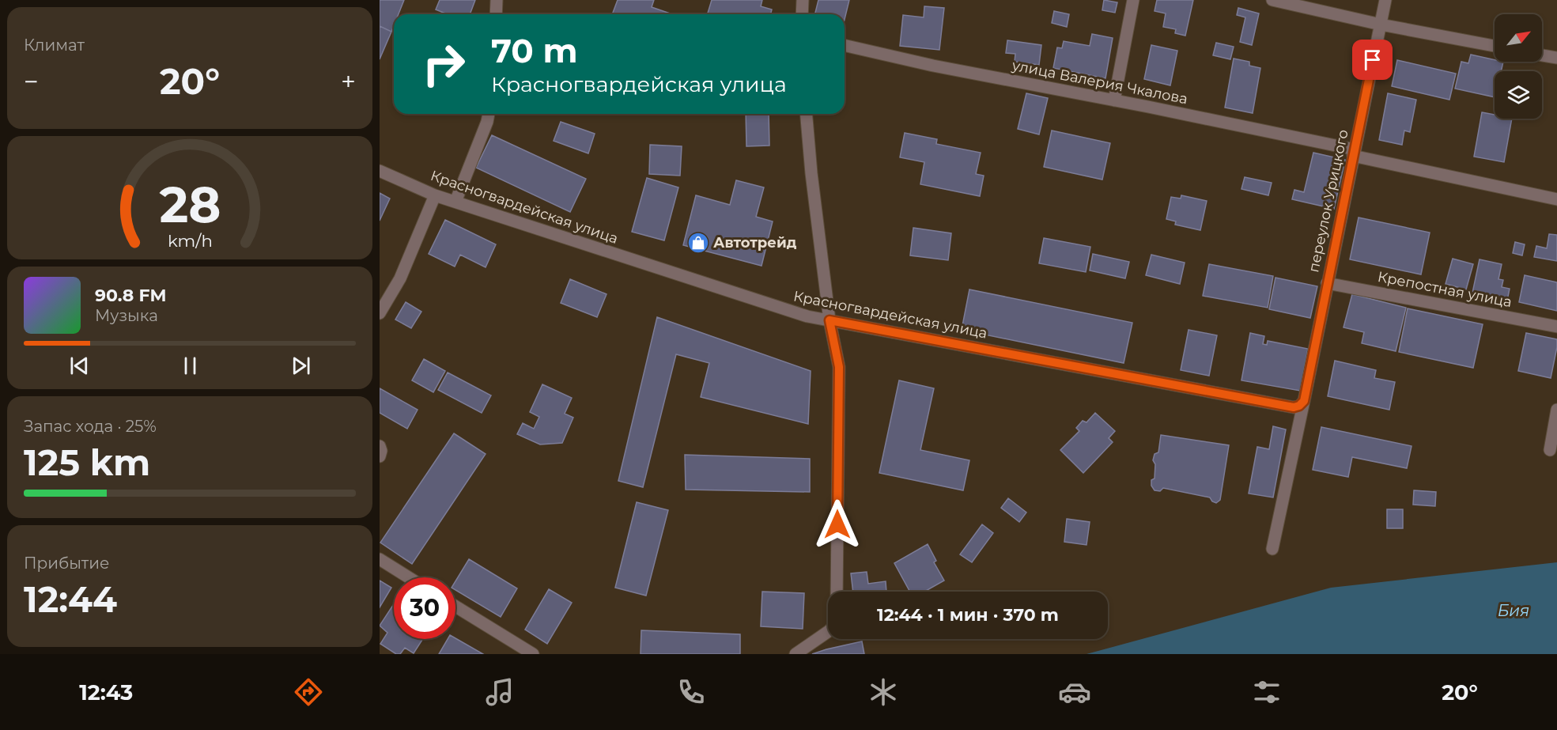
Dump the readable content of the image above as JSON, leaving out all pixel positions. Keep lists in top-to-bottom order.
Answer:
{
  "streets": {
    "street": [
      "улица Валерия Чкалова",
      "переулок Урицкого",
      "Красногвардейская улица",
      "Крепостная улица"
    ]
  },
  "crossings": [
    ["улица Валерия Чкалова", "переулок Урицкого"],
    ["переулок Урицкого", "Красногвардейская улица"],
    ["переулок Урицкого", "Крепостная улица"]
  ],
  "water": ["Бия"],
  "places": {
    "shop": ["Автотрейд"]
  },
  "north": "top right",
  "page": {
    "tile": [
      "Климат",
      ["Запас хода · 25%", "125 km"],
      ["Прибытие", "12:44"]
    ],
    "turn": ["70 m", "Красногвардейская улица"],
    "heat": ["−", "20°", "+"],
    "song": ["90.8 FM", "Музыка"],
    "limit": "30",
    "trip": "12:44 · 1 мин · 370 m",
    "tabs": ["12:43", "20°"],
    "gauge": ["28", "km/h"]
  }
}
